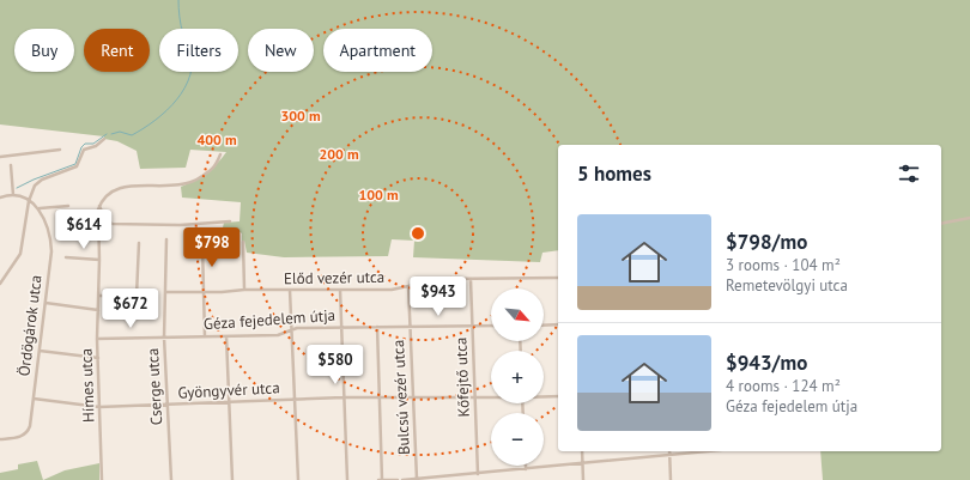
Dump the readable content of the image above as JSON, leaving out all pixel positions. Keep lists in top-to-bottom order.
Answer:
{
  "streets": {
    "street": [
      "Előd vezér utca",
      "Géza fejedelem útja",
      "Ördögárok utca",
      "Kőfejtő utca",
      "Hímes utca",
      "Cserge utca",
      "Gyöngyvér utca",
      "Bulcsú vezér utca"
    ]
  },
  "crossings": [
    ["Előd vezér utca", "Kőfejtő utca"],
    ["Előd vezér utca", "Cserge utca"],
    ["Előd vezér utca", "Bulcsú vezér utca"],
    ["Géza fejedelem útja", "Kőfejtő utca"],
    ["Géza fejedelem útja", "Hímes utca"],
    ["Géza fejedelem útja", "Cserge utca"],
    ["Géza fejedelem útja", "Bulcsú vezér utca"],
    ["Ördögárok utca", "Gyöngyvér utca"],
    ["Kőfejtő utca", "Gyöngyvér utca"],
    ["Hímes utca", "Gyöngyvér utca"],
    ["Cserge utca", "Gyöngyvér utca"],
    ["Gyöngyvér utca", "Bulcsú vezér utca"]
  ],
  "north": "bottom right",
  "page": {
    "chip": [
      "Buy",
      "Rent",
      "Filters",
      "New",
      "Apartment"
    ],
    "heading": "5 homes",
    "list": [
      {
        "name": "$798/mo",
        "note": "3 rooms · 104 m² · Remetevölgyi utca"
      },
      {
        "name": "$943/mo",
        "note": "4 rooms · 124 m² · Géza fejedelem útja"
      }
    ],
    "price": [
      "$614",
      "$798",
      "$943",
      "$672",
      "$580"
    ],
    "map_buttons": ["+", "−"]
  },
  "rings": [
    "300 m",
    "400 m",
    "200 m",
    "100 m"
  ]
}
